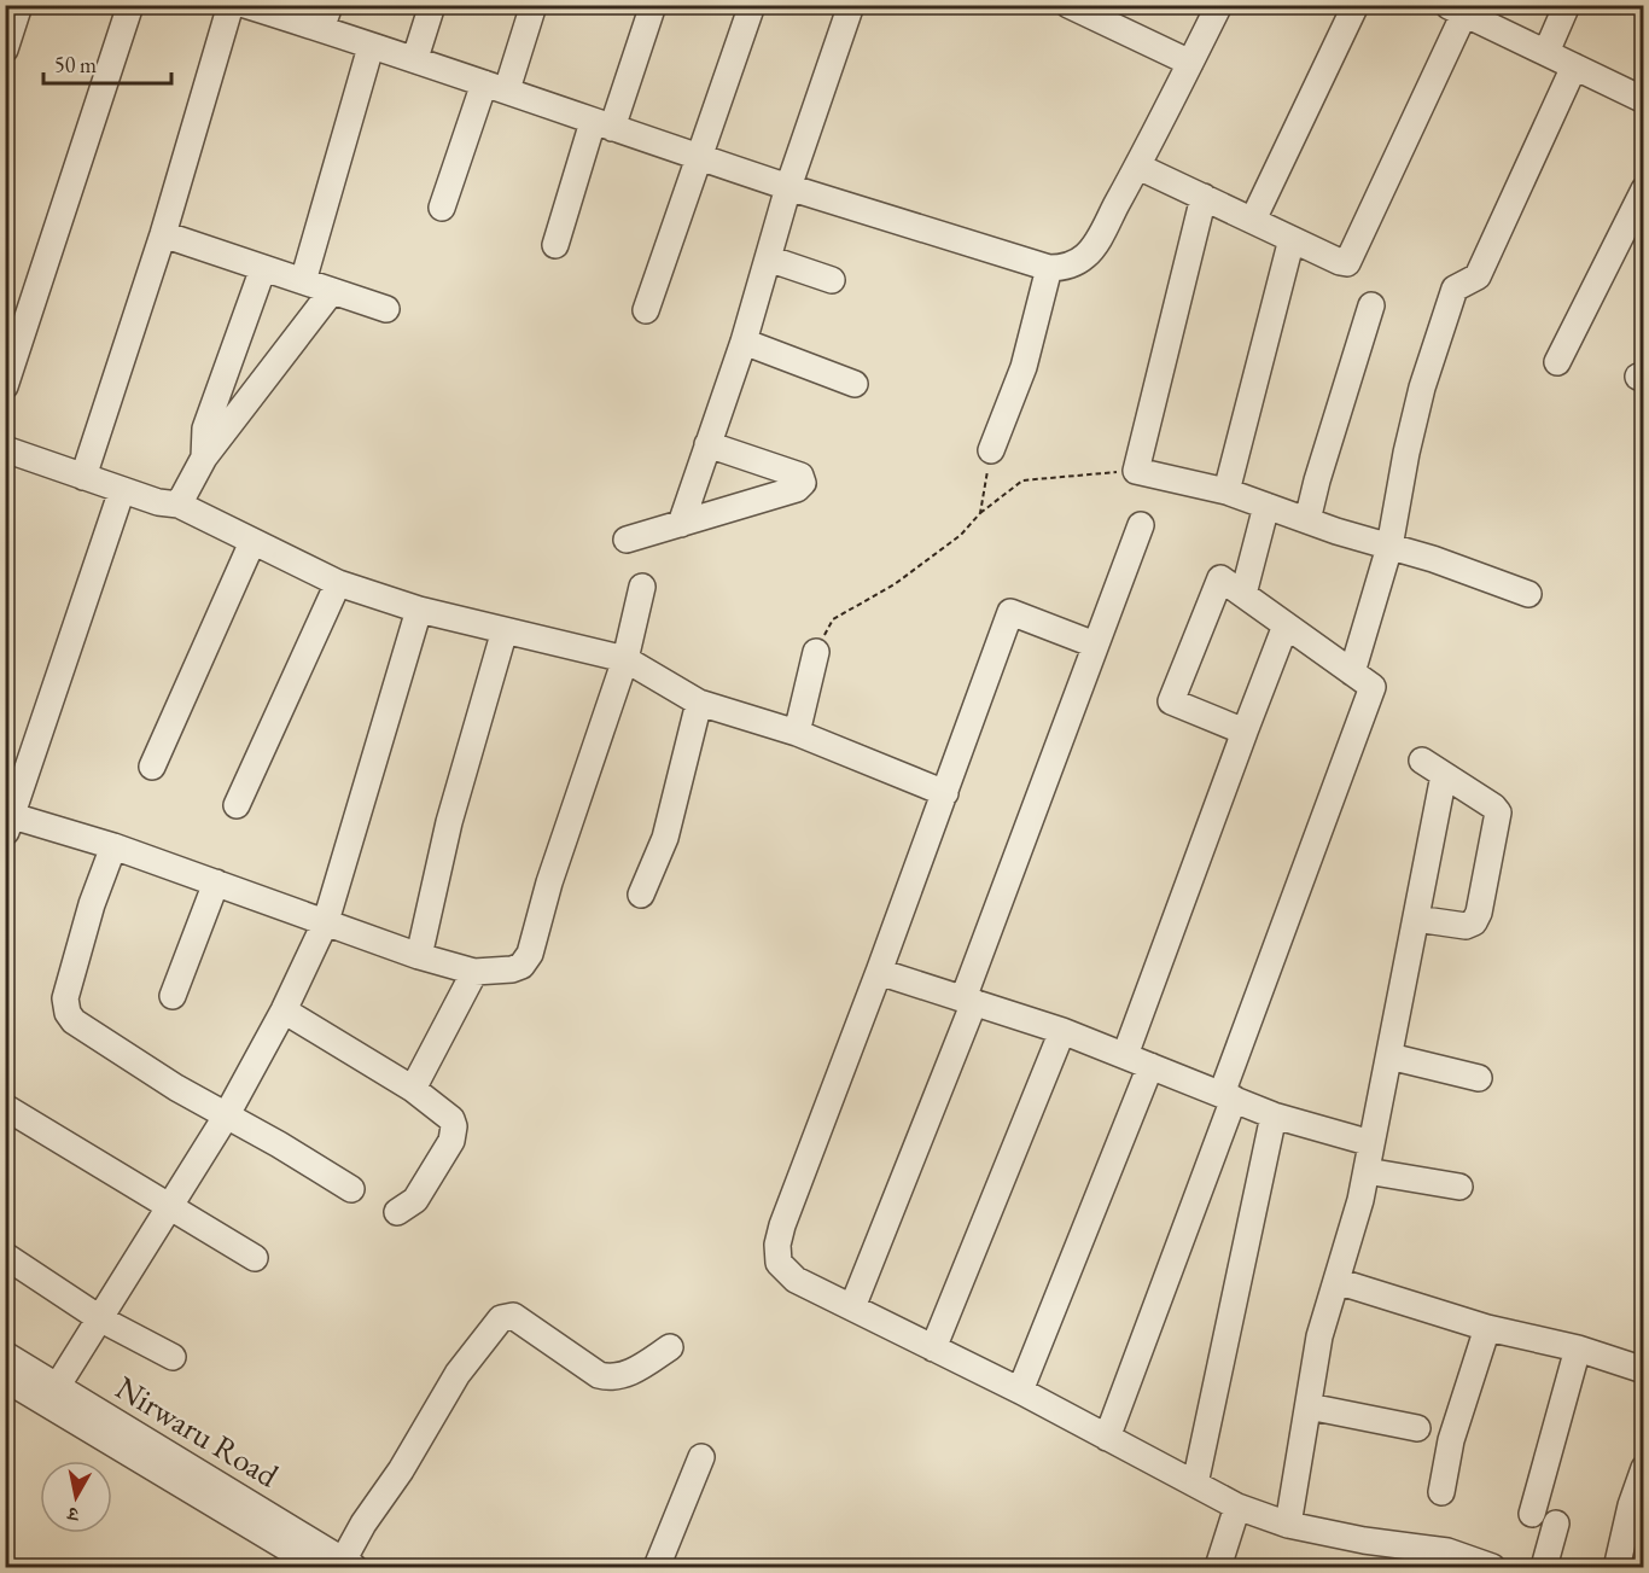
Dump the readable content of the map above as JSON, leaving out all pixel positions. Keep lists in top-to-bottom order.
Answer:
{
  "streets": {
    "street": ["Nirwaru Road"]
  },
  "scale_bar": "50 m",
  "north": "bottom"
}
